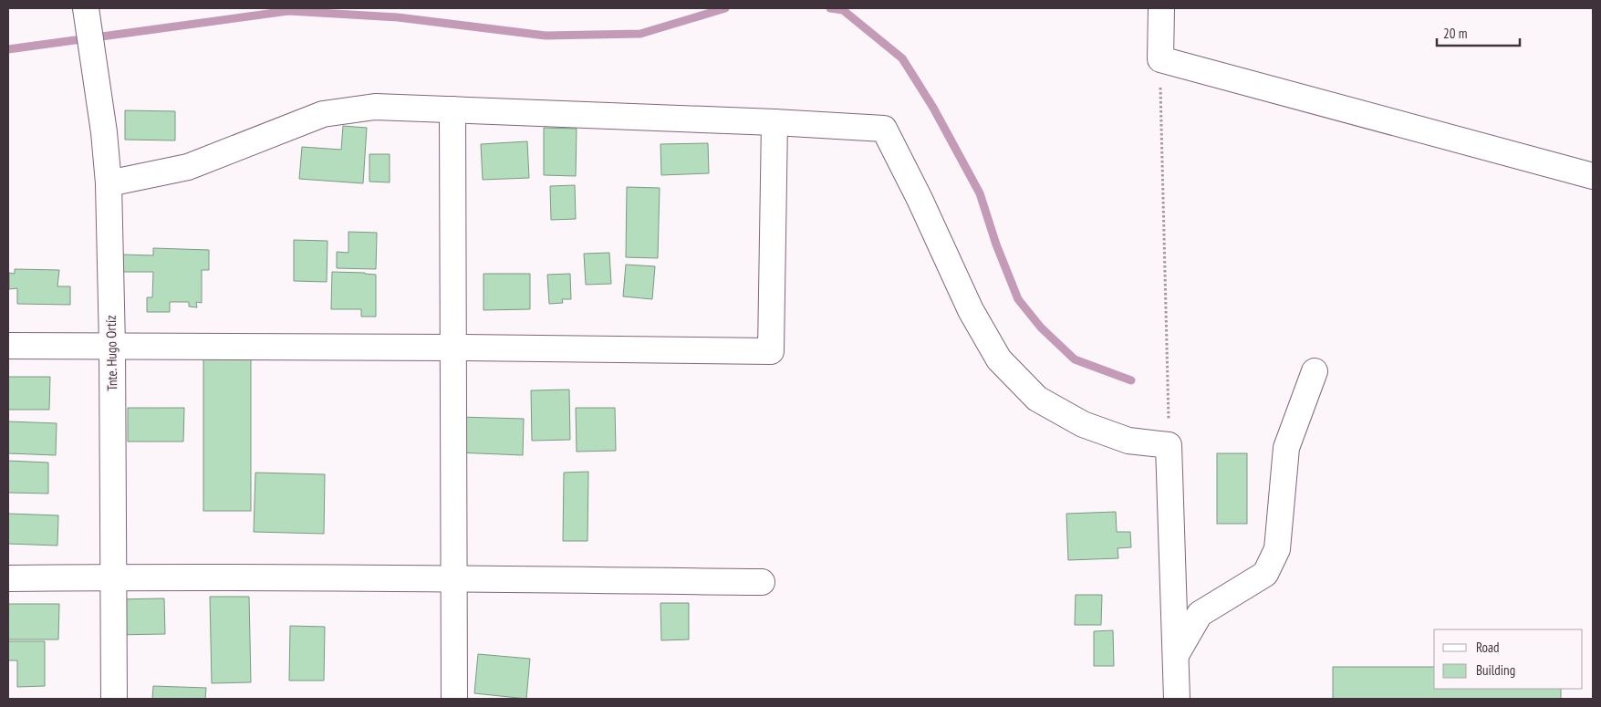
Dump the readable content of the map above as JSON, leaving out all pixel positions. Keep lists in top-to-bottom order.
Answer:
{
  "streets": {
    "street": ["Tnte. Hugo Ortíz"]
  },
  "legend": ["Road", "Building"],
  "scale_bar": "20 m"
}
